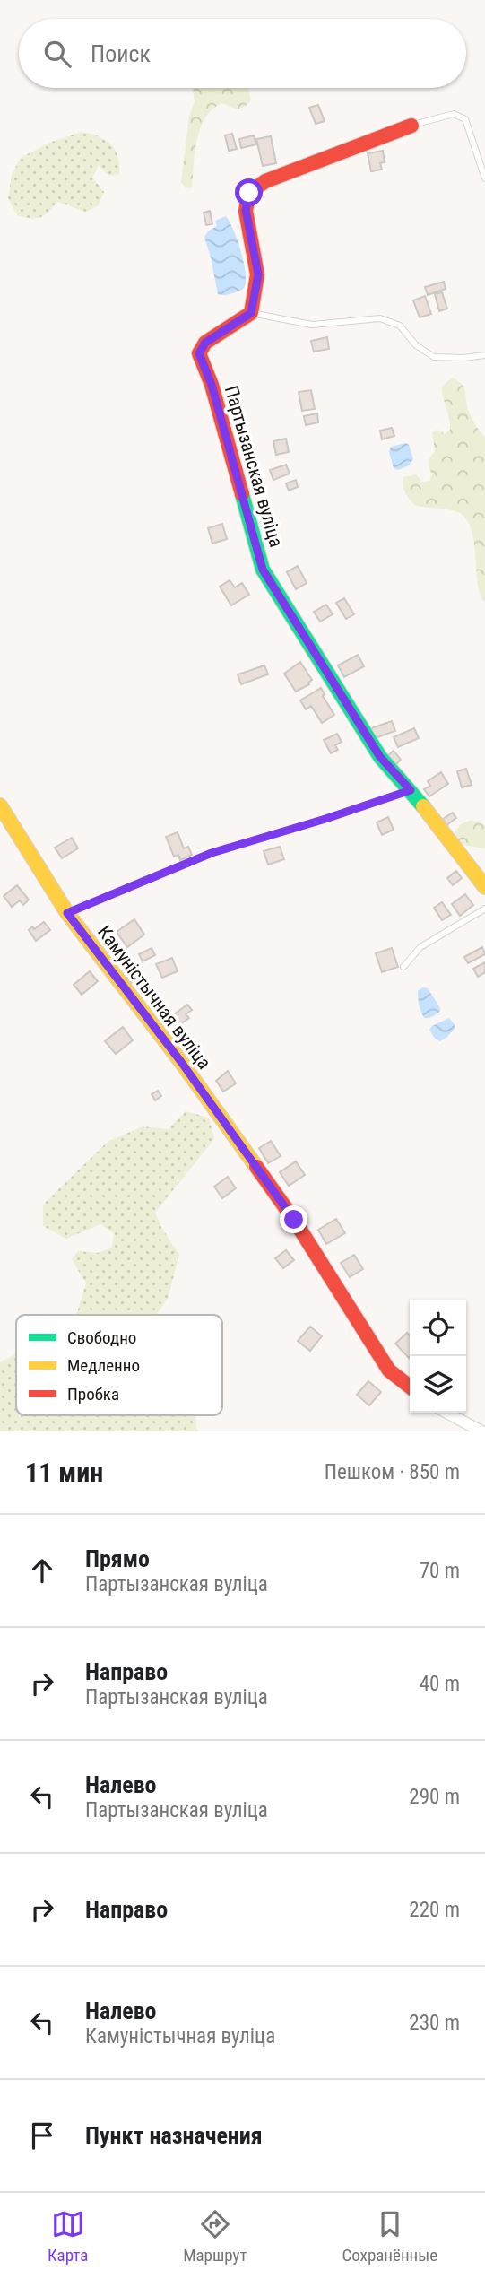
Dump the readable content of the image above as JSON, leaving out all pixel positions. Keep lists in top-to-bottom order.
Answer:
{
  "streets": {
    "street": ["Партызанская вуліца", "Камуністычная вуліца"]
  },
  "legend": ["Свободно", "Медленно", "Пробка"],
  "page": {
    "search": "Поиск",
    "heading": ["11 мин", "Пешком · 850 m"],
    "list": [
      ["Прямо", "Партызанская вуліца", "70 m"],
      ["Направо", "Партызанская вуліца", "40 m"],
      ["Налево", "Партызанская вуліца", "290 m"],
      ["Направо", "220 m"],
      ["Налево", "Камуністычная вуліца", "230 m"],
      "Пункт назначения"
    ],
    "nav": ["Карта", "Маршрут", "Сохранённые"]
  }
}
